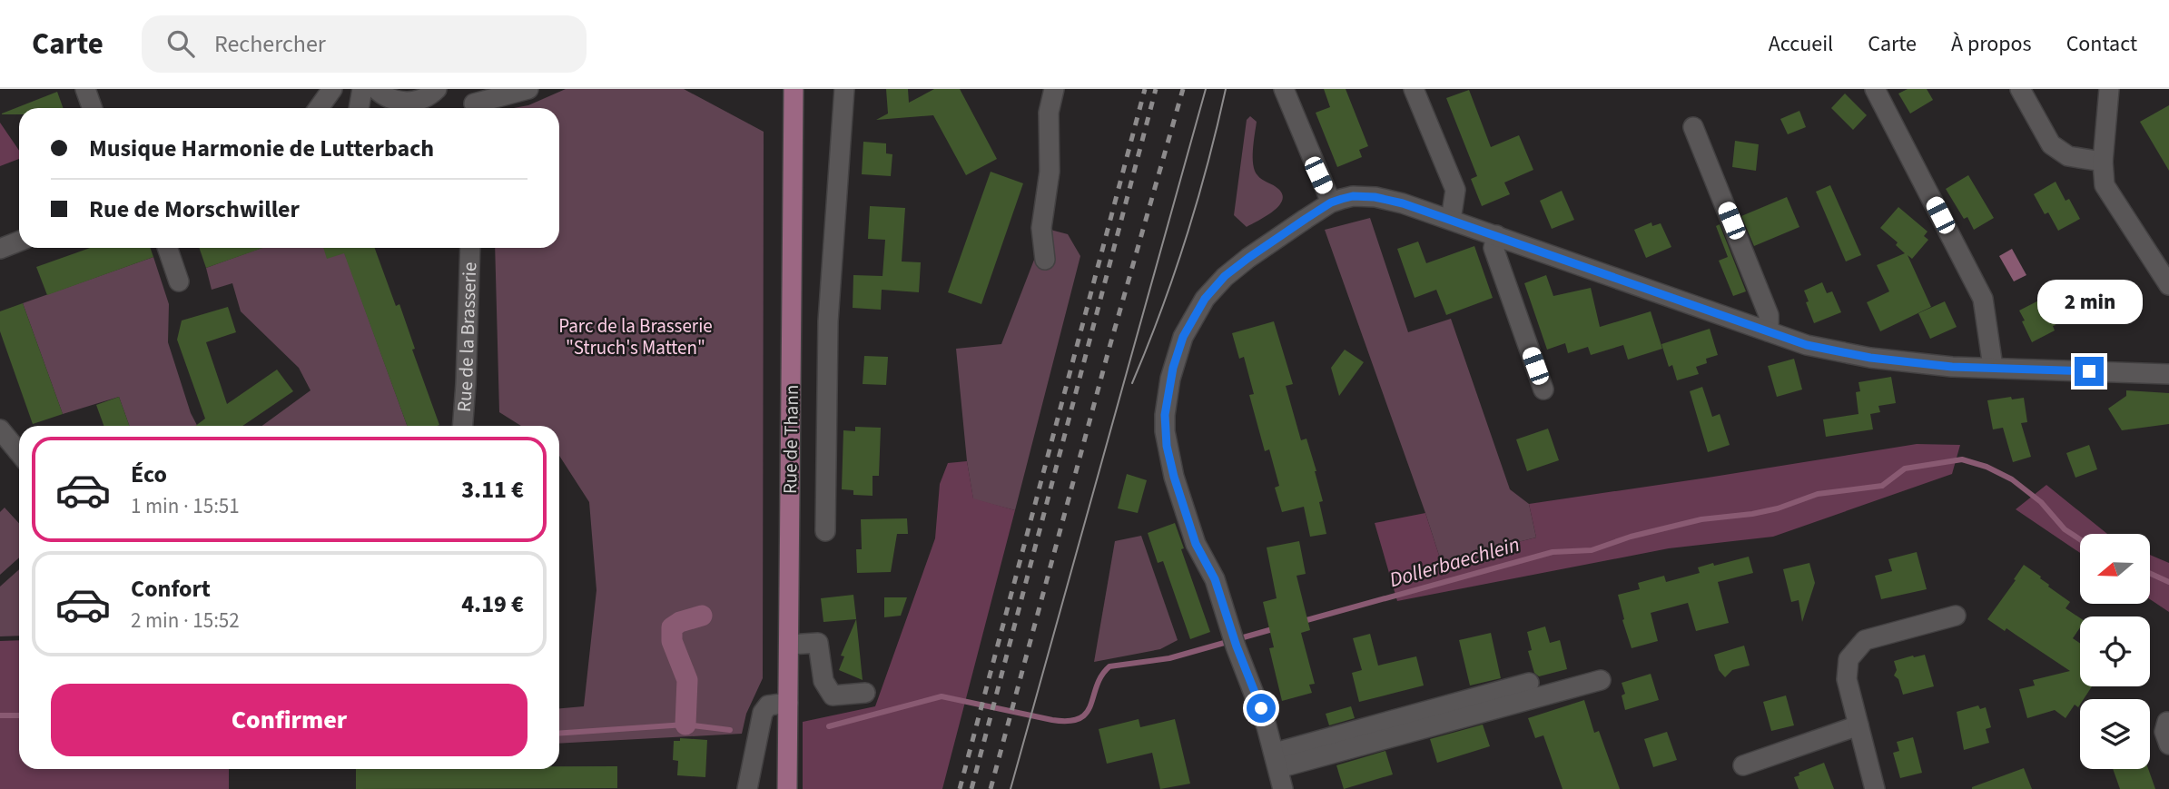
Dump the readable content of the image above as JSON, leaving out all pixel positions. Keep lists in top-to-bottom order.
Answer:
{
  "streets": {
    "main road": ["Rue de Thann"],
    "street": ["Rue de la Brasserie"]
  },
  "water": ["Dollerbaechlein"],
  "parks": ["Parc de la Brasserie \"Struch's Matten\""],
  "north": "left",
  "page": {
    "header": "Carte",
    "search": "Rechercher",
    "nav": [
      "Accueil",
      "Carte",
      "À propos",
      "Contact"
    ],
    "banner": ["Musique Harmonie de Lutterbach", "Rue de Morschwiller"],
    "bubble": "2 min",
    "list": [
      {
        "name": "Éco",
        "note": "1 min · 15:51",
        "value": "3.11 €"
      },
      {
        "name": "Confort",
        "note": "2 min · 15:52",
        "value": "4.19 €"
      }
    ],
    "buttons": "Confirmer"
  }
}
